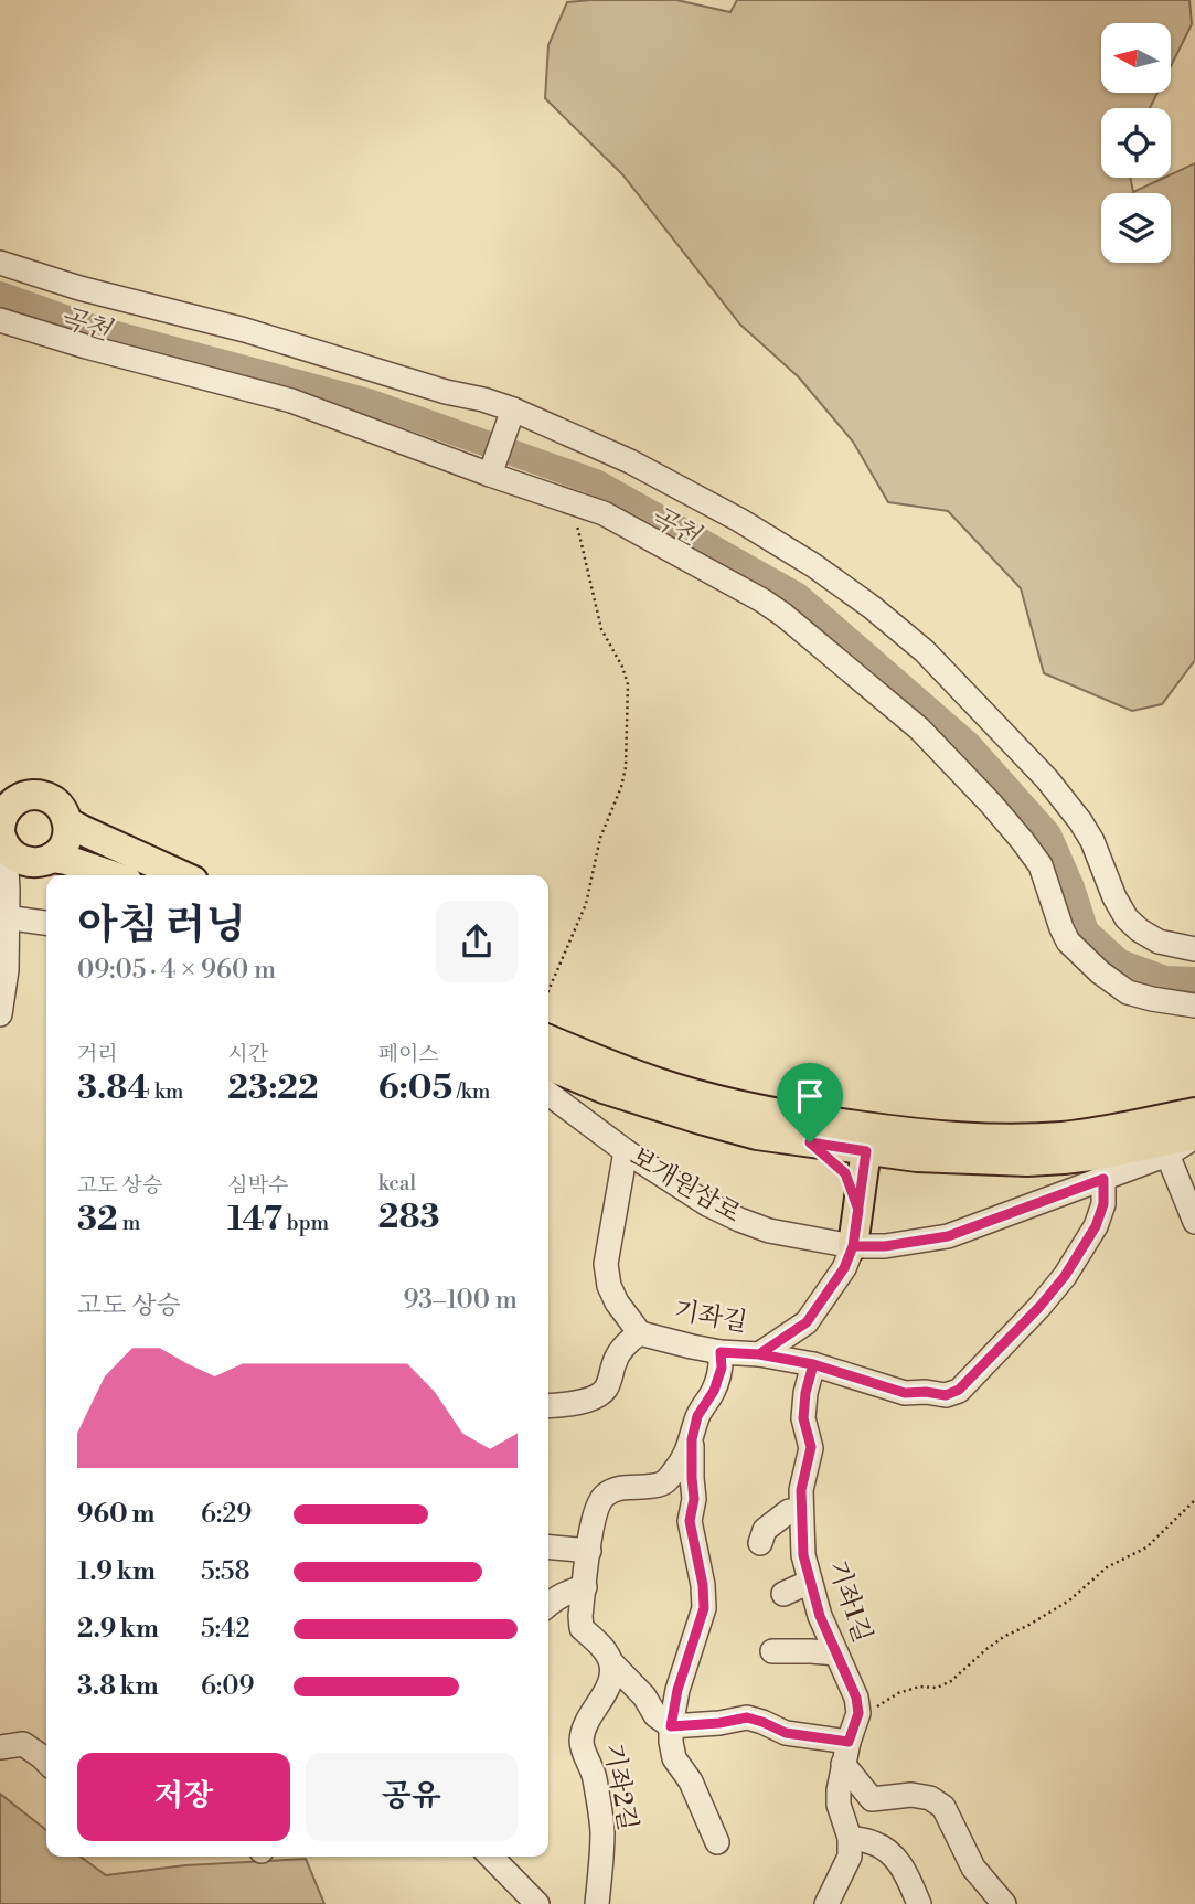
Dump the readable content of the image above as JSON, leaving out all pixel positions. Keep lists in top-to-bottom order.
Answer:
{
  "streets": {
    "main road": ["보개원삼로"],
    "street": ["기좌길", "기좌1길", "기좌2길"]
  },
  "crossings": [
    ["보개원삼로", "기좌길"]
  ],
  "water": ["곡천"],
  "north": "left",
  "page": {
    "heading": ["아침 러닝", "09:05 · 4 × 960 m"],
    "stats": [
      ["거리", "3.84 km"],
      ["시간", "23:22"],
      ["페이스", "6:05 /km"],
      ["고도 상승", "32 m"],
      ["심박수", "147 bpm"],
      ["kcal", "283"]
    ],
    "chart": ["고도 상승", "93–100 m"],
    "list": [
      {
        "name": "960 m",
        "note": "6:29"
      },
      {
        "name": "1.9 km",
        "note": "5:58"
      },
      {
        "name": "2.9 km",
        "note": "5:42"
      },
      {
        "name": "3.8 km",
        "note": "6:09"
      }
    ],
    "buttons": ["저장", "공유"]
  }
}
